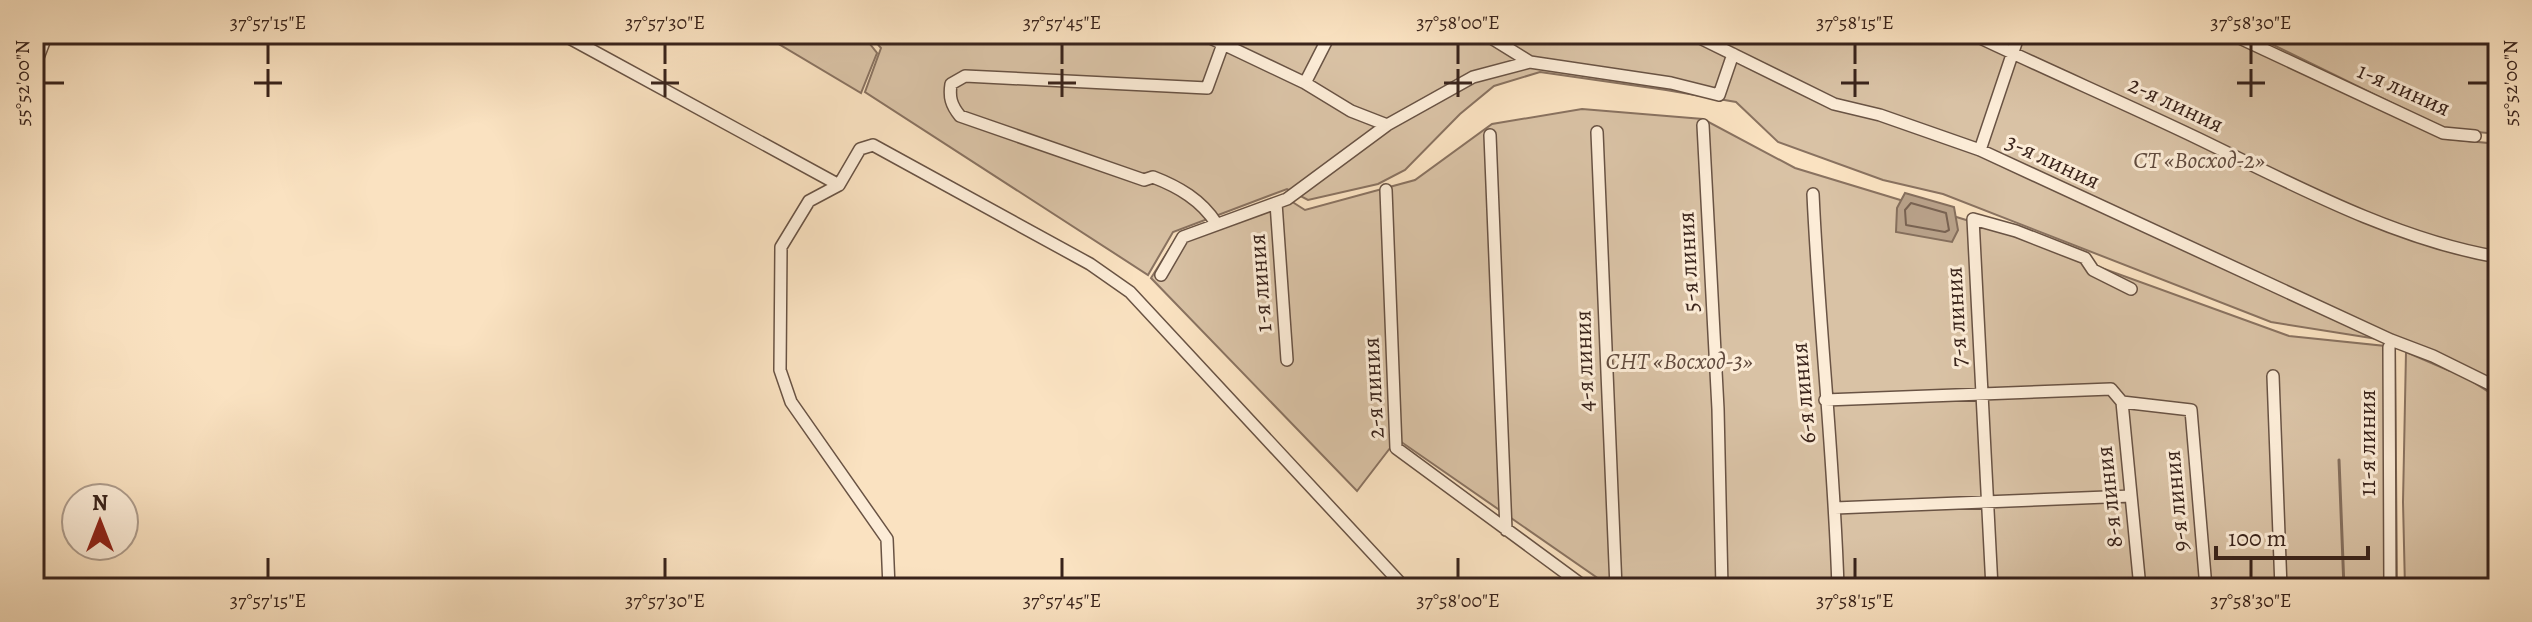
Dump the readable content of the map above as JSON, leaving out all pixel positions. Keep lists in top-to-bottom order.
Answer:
{
  "streets": {
    "street": [
      "1-я линия",
      "2-я линия",
      "3-я линия",
      "5-я линия",
      "7-я линия",
      "4-я линия",
      "6-я линия",
      "11-я линия",
      "8-я линия",
      "9-я линия"
    ]
  },
  "crossings": [
    ["3-я линия", "11-я линия"],
    ["8-я линия", "9-я линия"]
  ],
  "parks": ["СТ «Восход-2»", "СНТ «Восход-3»"],
  "scale_bar": "100 m",
  "north": "top",
  "coordinates": [
    "37°57'15\"E",
    "37°57'30\"E",
    "37°57'45\"E",
    "37°58'00\"E",
    "37°58'15\"E",
    "37°58'30\"E",
    "55°52'00\"N"
  ]
}
